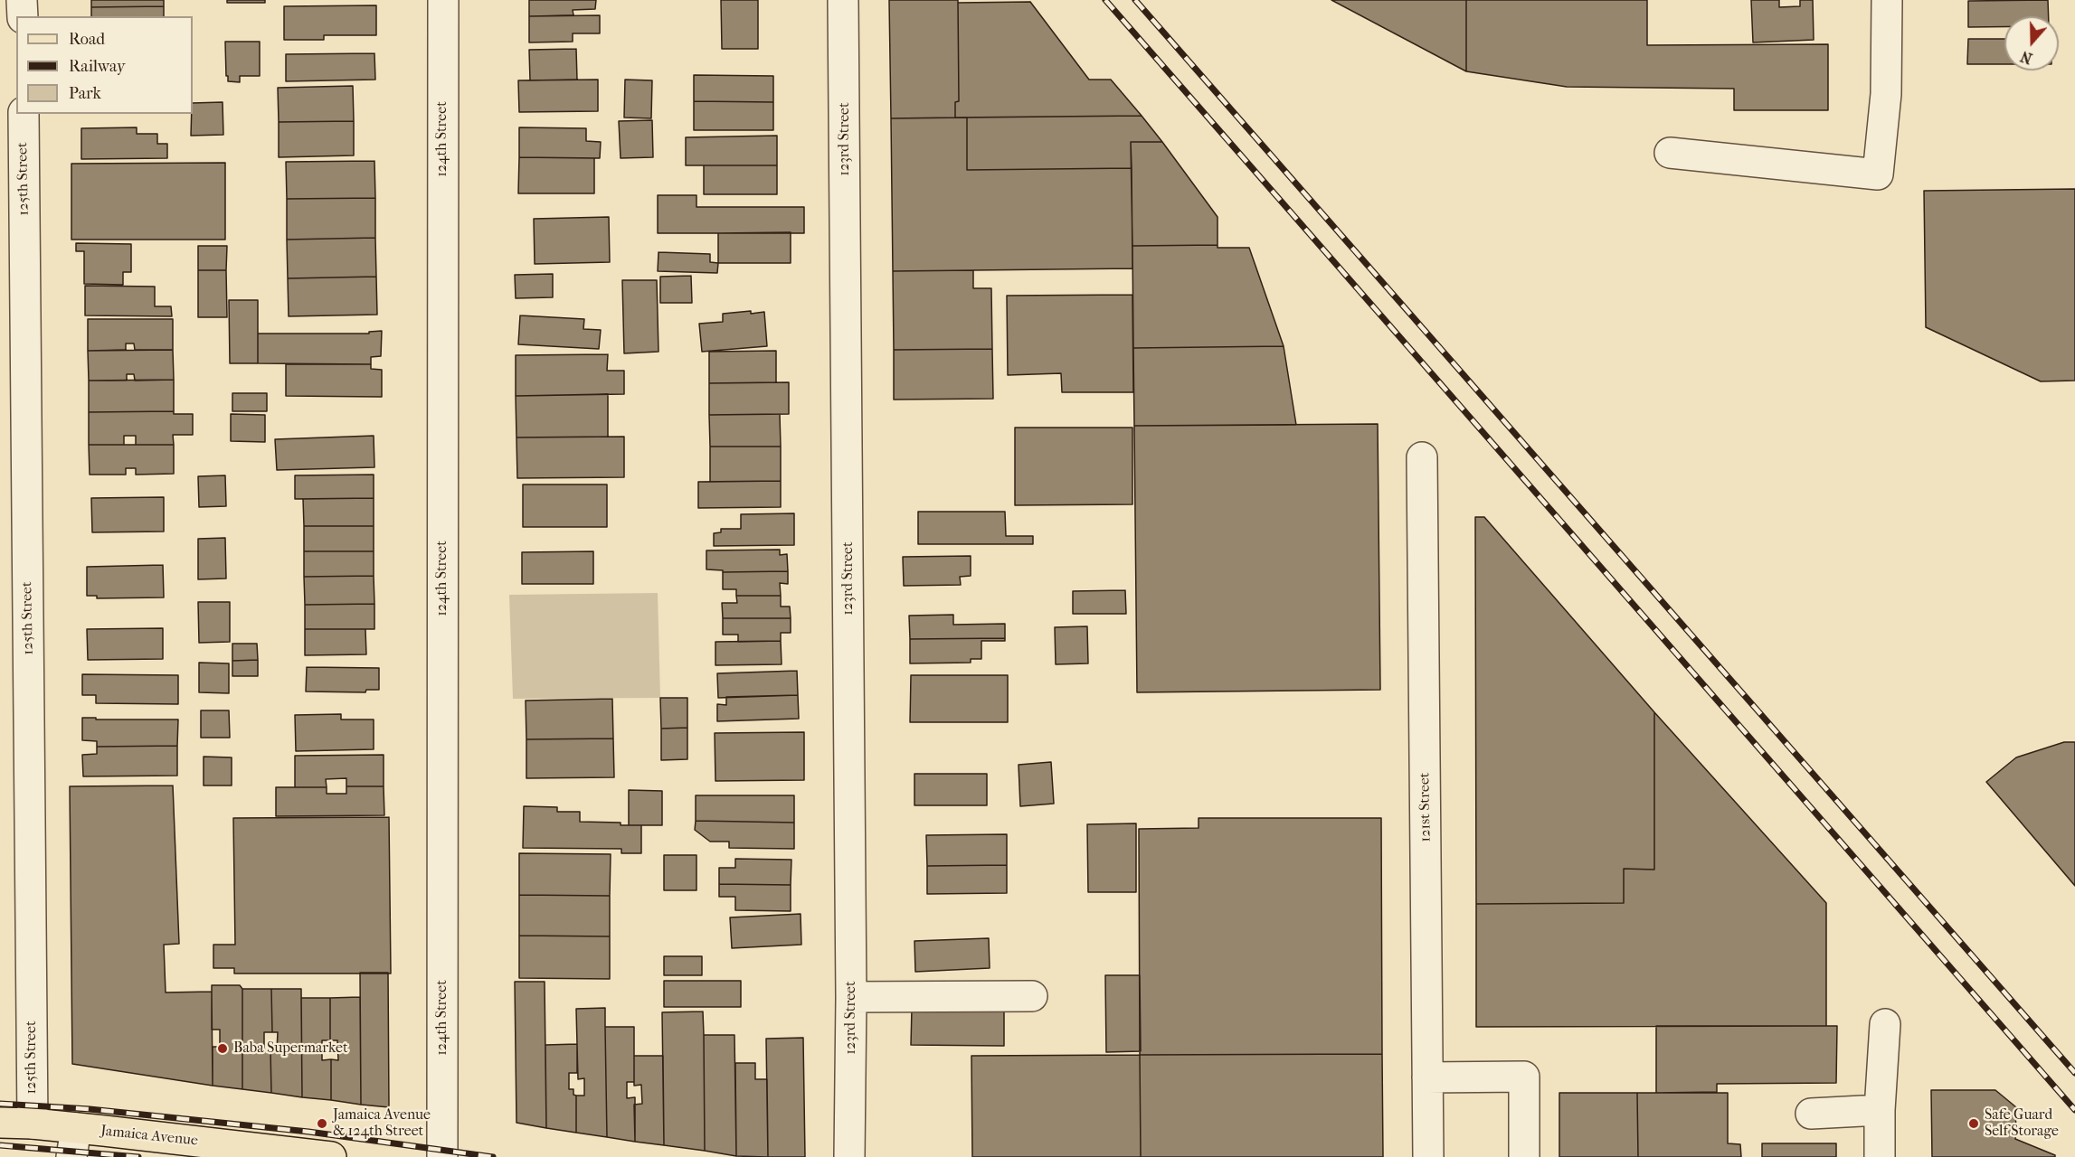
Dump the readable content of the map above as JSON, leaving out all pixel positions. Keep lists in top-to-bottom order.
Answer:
{
  "streets": {
    "main road": ["Jamaica Avenue"],
    "street": [
      "124th Street",
      "123rd Street",
      "125th Street",
      "121st Street"
    ]
  },
  "crossings": [
    ["125th Street", "Jamaica Avenue"]
  ],
  "places": ["Baba Supermarket", "Jamaica Avenue & 124th Street", "Safe Guard Self Storage"],
  "legend": ["Road", "Railway", "Park"],
  "north": "bottom"
}
